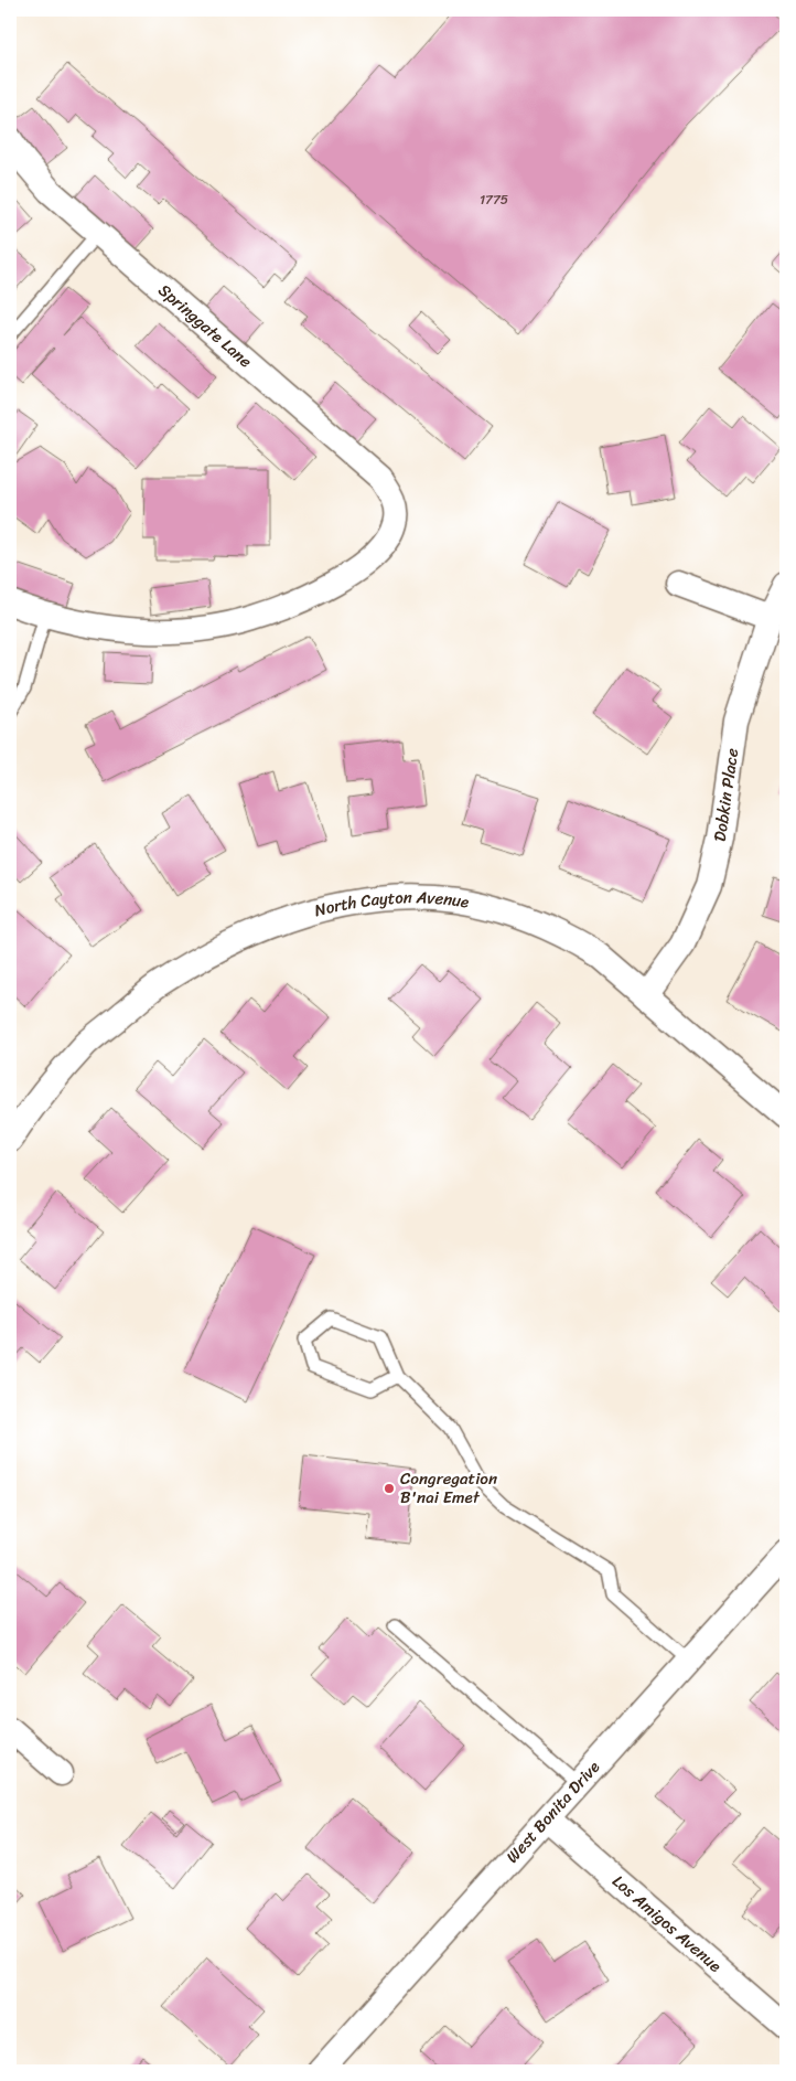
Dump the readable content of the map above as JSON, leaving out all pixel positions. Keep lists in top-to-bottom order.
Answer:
{
  "streets": {
    "street": [
      "Springgate Lane",
      "Dobkin Place",
      "North Cayton Avenue",
      "West Bonita Drive",
      "Los Amigos Avenue"
    ]
  },
  "crossings": [
    ["Dobkin Place", "North Cayton Avenue"],
    ["West Bonita Drive", "Los Amigos Avenue"]
  ],
  "places": ["Congregation B'nai Emet"],
  "house_numbers": ["1775"]
}
